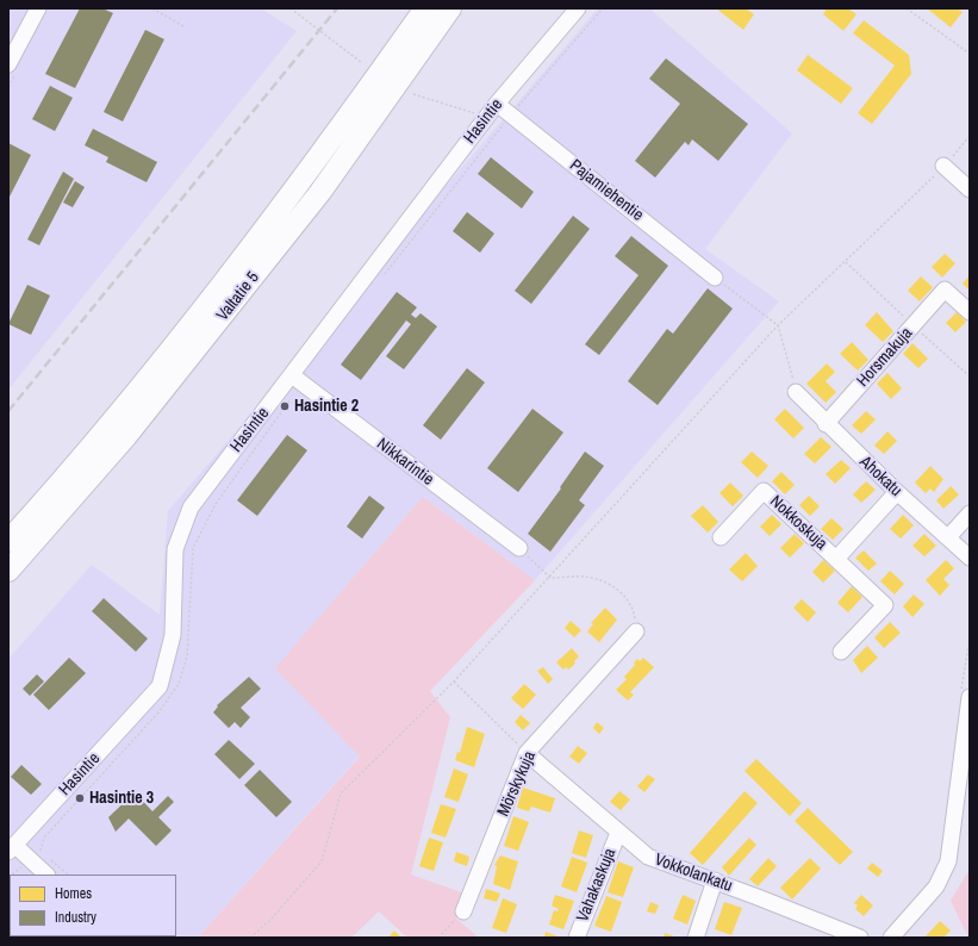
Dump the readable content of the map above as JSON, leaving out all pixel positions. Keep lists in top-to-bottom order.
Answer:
{
  "streets": {
    "highway": ["Valtatie 5"],
    "street": [
      "Hasintie",
      "Pajamiehentie",
      "Horsmakuja",
      "Nikkarintie",
      "Ahokatu",
      "Nokkoskuja",
      "Mörskykuja",
      "Vokkolankatu",
      "Vahakaskuja"
    ]
  },
  "crossings": [
    ["Hasintie", "Pajamiehentie"],
    ["Hasintie", "Nikkarintie"],
    ["Horsmakuja", "Ahokatu"],
    ["Ahokatu", "Nokkoskuja"],
    ["Mörskykuja", "Vokkolankatu"],
    ["Vokkolankatu", "Vahakaskuja"]
  ],
  "places": ["Hasintie 2", "Hasintie 3"],
  "legend": ["Homes", "Industry"]
}
